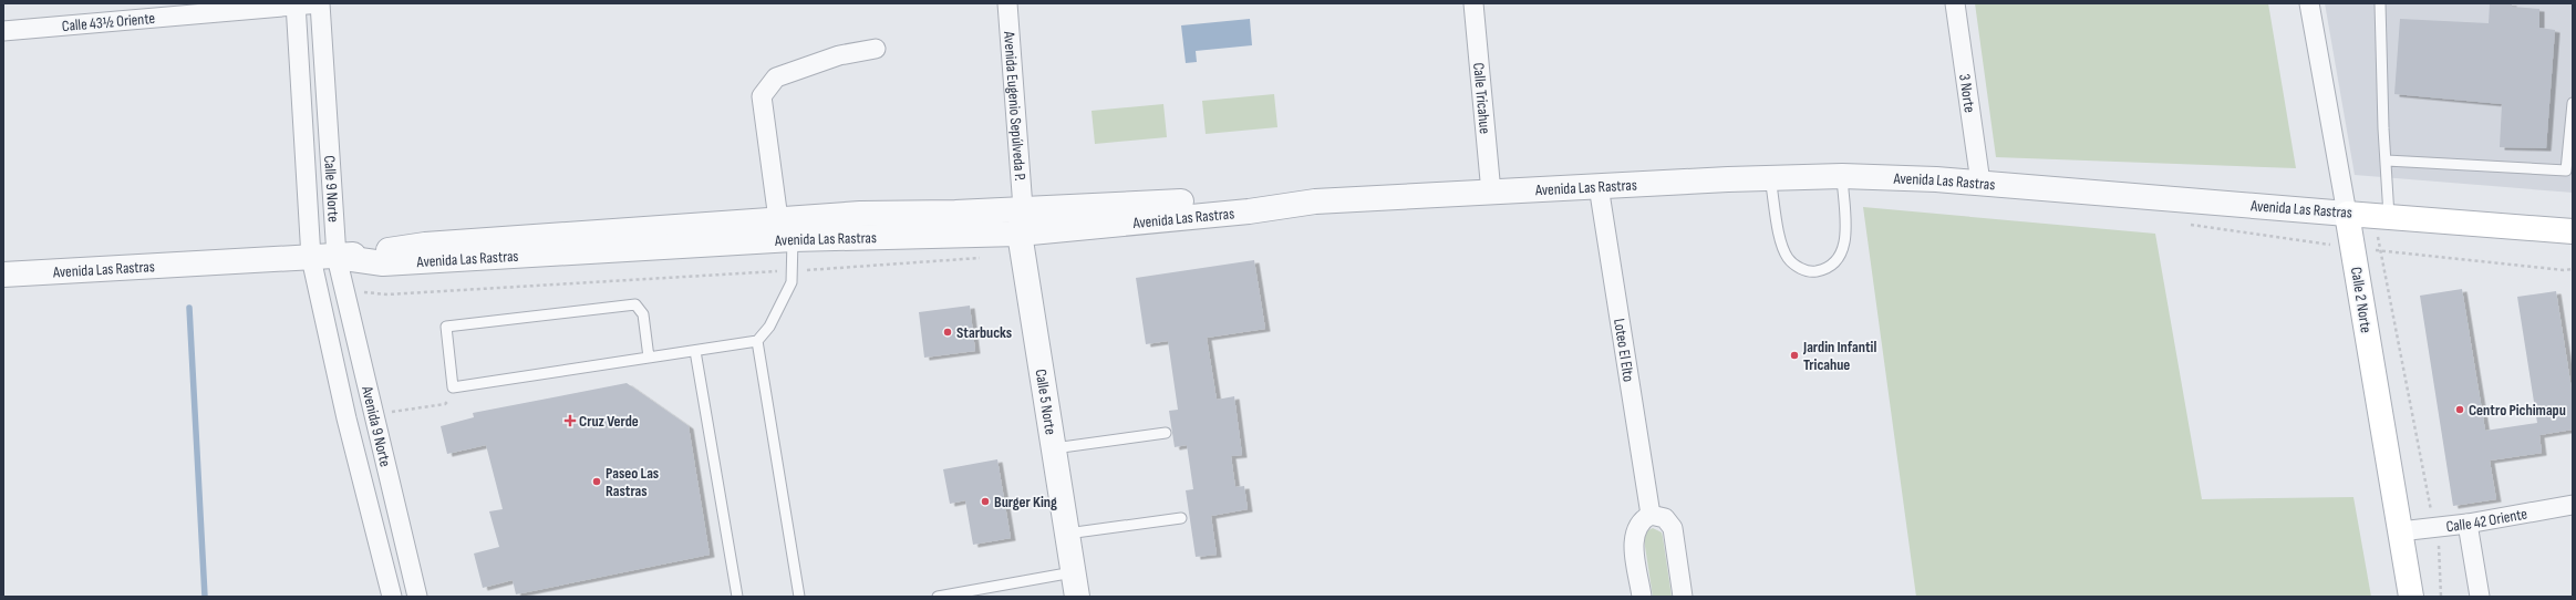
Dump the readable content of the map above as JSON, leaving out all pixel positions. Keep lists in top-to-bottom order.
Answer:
{
  "streets": {
    "main road": ["Avenida Las Rastras", "Calle 2 Norte"],
    "street": [
      "Calle 43½ Oriente",
      "3 Norte",
      "Calle Tricahue",
      "Avenida Eugenio Sepúlveda P.",
      "Calle 9 Norte",
      "Loteo El Elto",
      "Calle 5 Norte",
      "Avenida 9 Norte",
      "Calle 42 Oriente"
    ]
  },
  "crossings": [
    ["Calle 43½ Oriente", "Calle 9 Norte"],
    ["3 Norte", "Avenida Las Rastras"],
    ["Calle Tricahue", "Avenida Las Rastras"],
    ["Avenida Eugenio Sepúlveda P.", "Avenida Las Rastras"],
    ["Avenida Eugenio Sepúlveda P.", "Calle 5 Norte"],
    ["Avenida Las Rastras", "Calle 9 Norte"],
    ["Avenida Las Rastras", "Calle 2 Norte"],
    ["Avenida Las Rastras", "Loteo El Elto"],
    ["Avenida Las Rastras", "Calle 5 Norte"],
    ["Avenida Las Rastras", "Avenida 9 Norte"],
    ["Calle 9 Norte", "Avenida 9 Norte"],
    ["Calle 2 Norte", "Calle 42 Oriente"]
  ],
  "places": {
    "other": [
      "Starbucks",
      "Jardin Infantil Tricahue",
      "Centro Pichimapu",
      "Paseo Las Rastras",
      "Burger King"
    ],
    "health": ["Cruz Verde"]
  }
}
